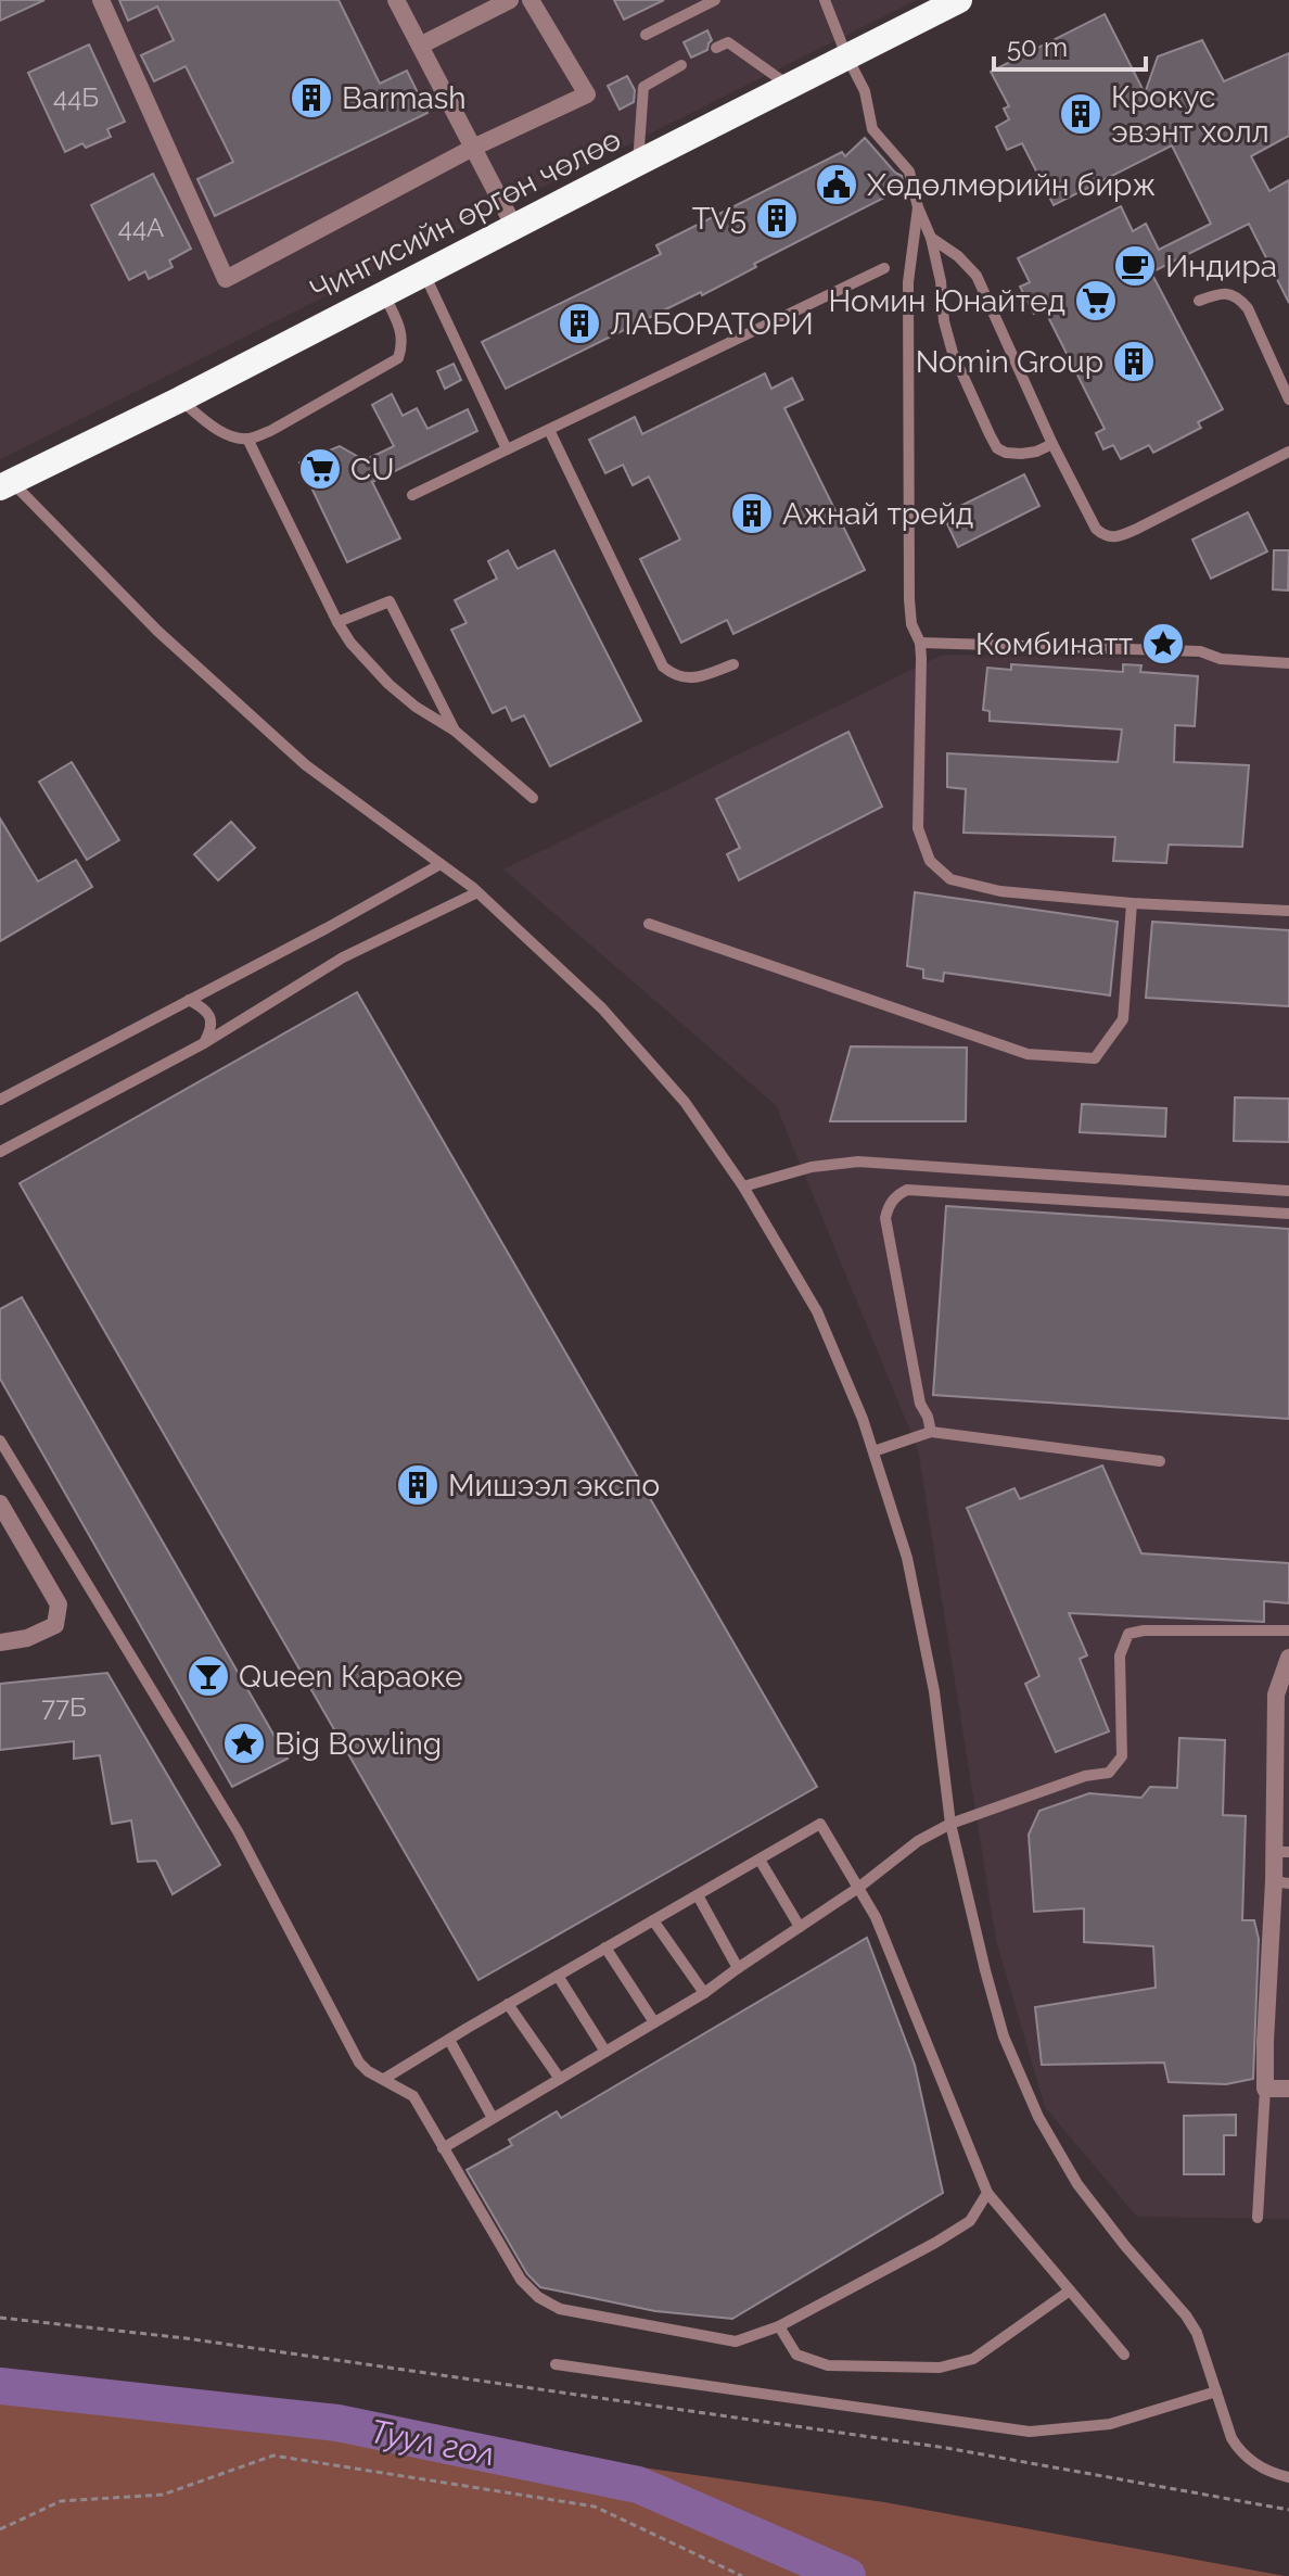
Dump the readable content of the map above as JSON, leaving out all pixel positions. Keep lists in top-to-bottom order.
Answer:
{
  "streets": {
    "highway": ["Чингисийн өргөн чөлөө"]
  },
  "water": ["Туул гол"],
  "places": {
    "building": [
      "Barmash",
      "Крокус эвэнт холл",
      "TV5",
      "ЛАБОРАТОРИ",
      "Nomin Group",
      "Ажнай трейд",
      "Мишээл экспо"
    ],
    "public building": ["Хөдөлмөрийн бирж"],
    "cafe": ["Индира"],
    "supermarket": ["Номин Юнайтед", "CU"],
    "place": ["Комбинатт", "Big Bowling"],
    "bar": ["Queen Караоке"]
  },
  "house_numbers": ["44Б", "44А", "77Б"],
  "scale_bar": "50 m"
}
